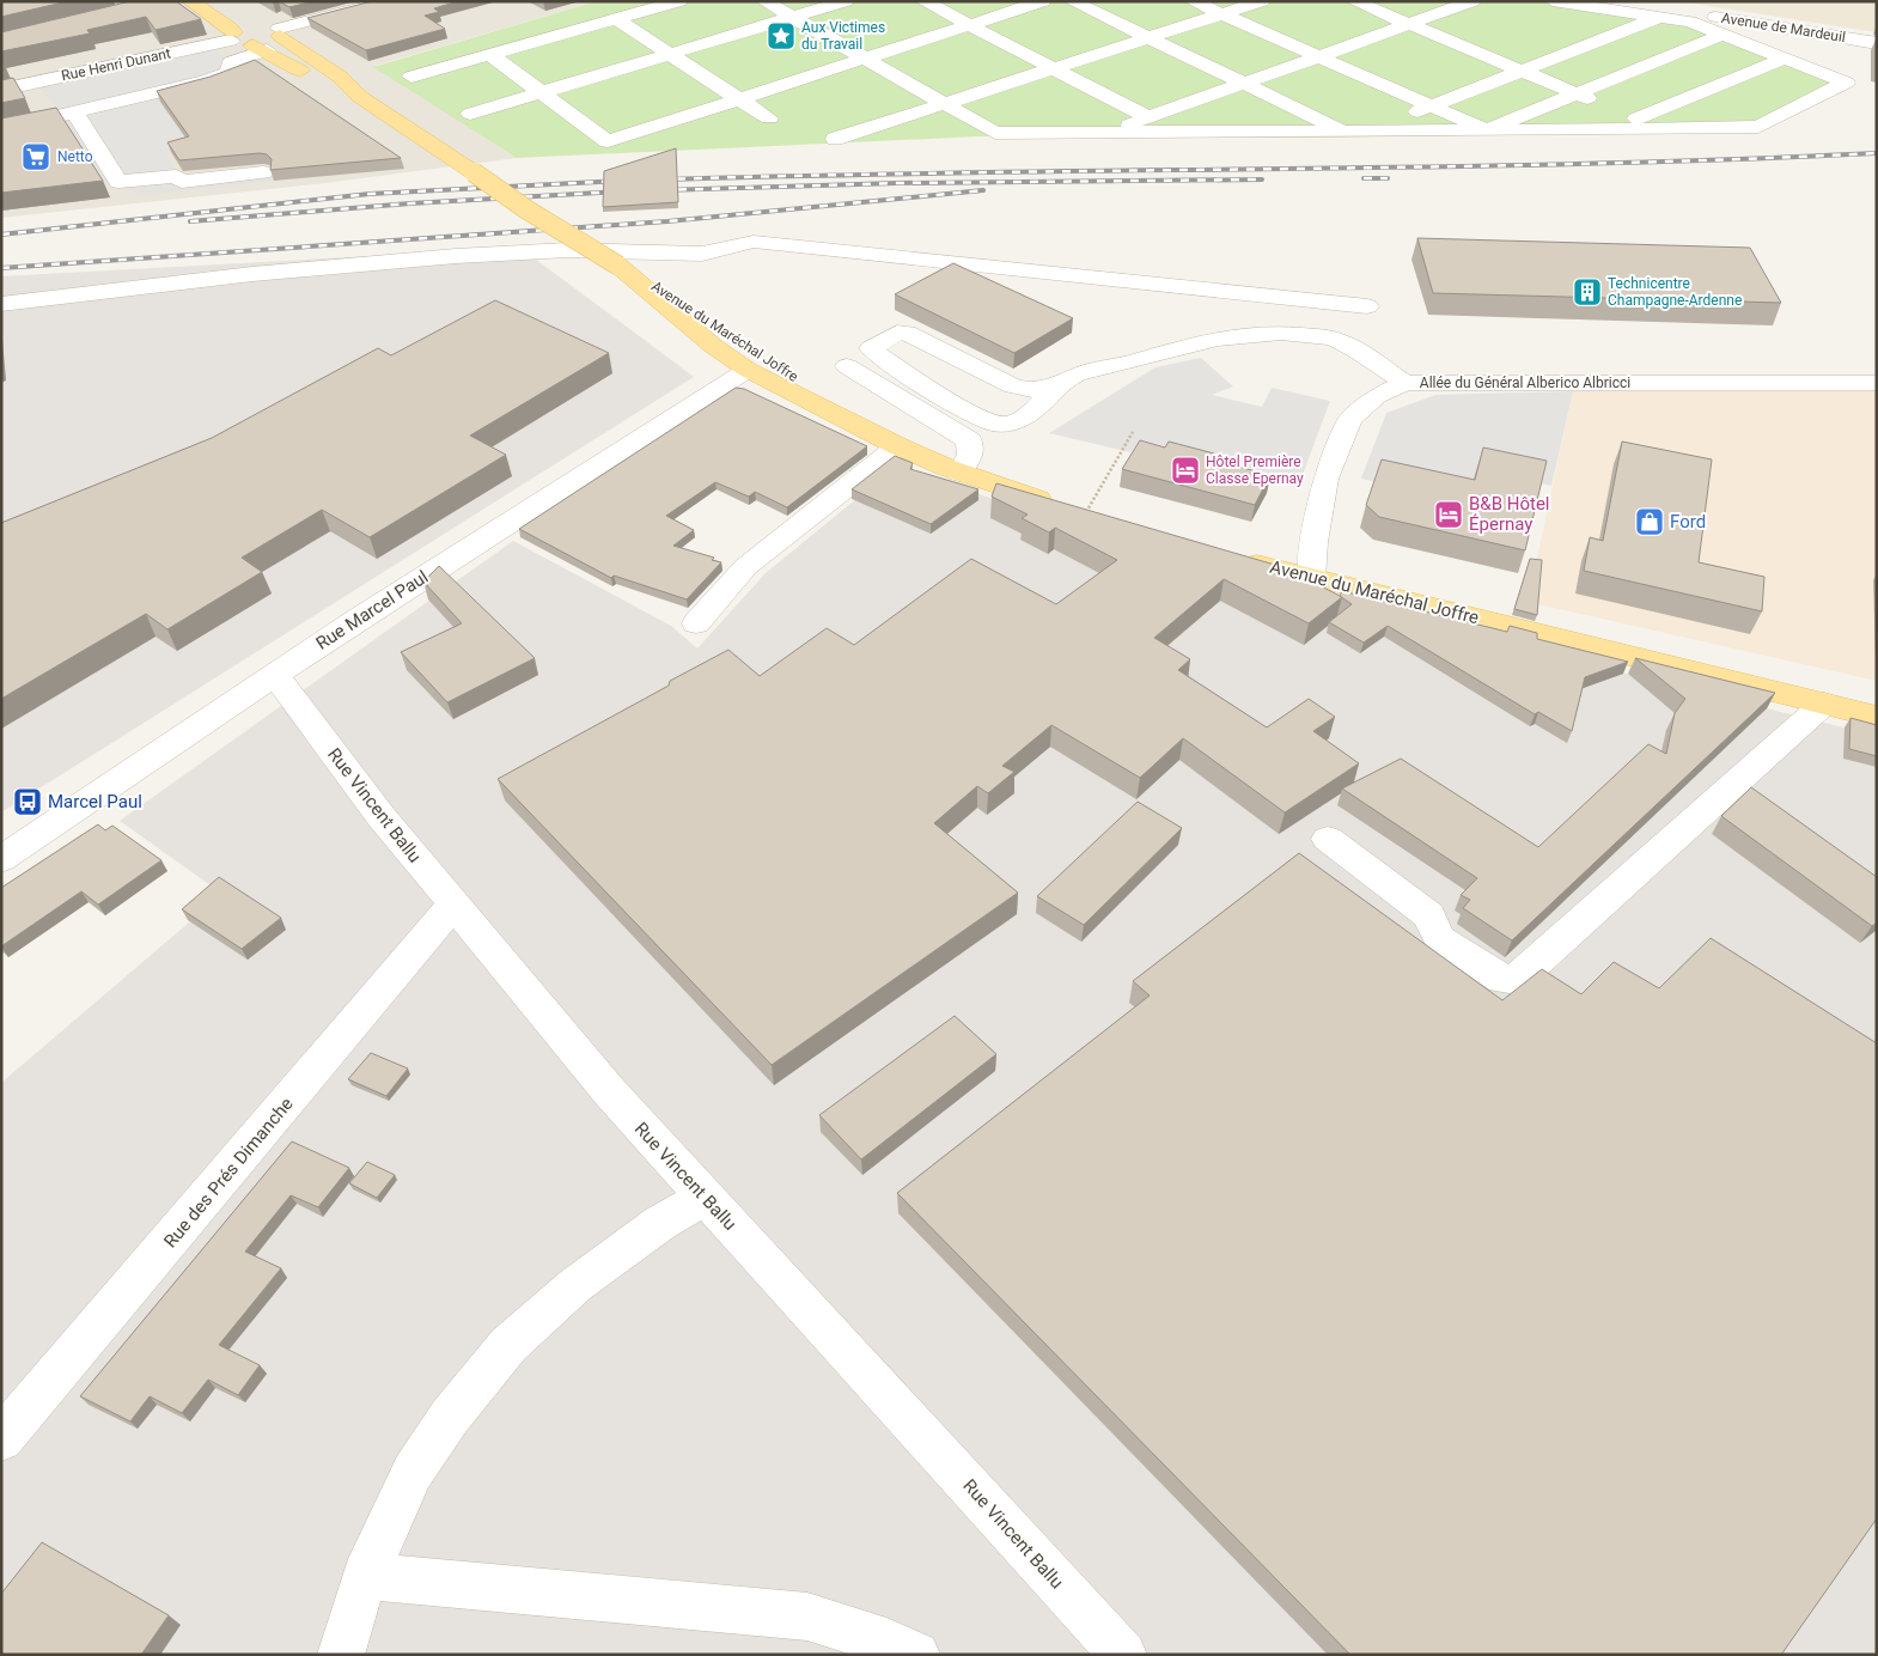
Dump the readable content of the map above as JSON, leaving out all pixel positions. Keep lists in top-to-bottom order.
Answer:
{
  "streets": {
    "main road": ["Avenue du Maréchal Joffre"],
    "street": [
      "Avenue de Mardeuil",
      "Rue Henri Dunant",
      "Allée du Général Alberico Albricci",
      "Rue Marcel Paul",
      "Rue Vincent Ballu",
      "Rue des Prés Dimanche"
    ]
  },
  "crossings": [
    ["Avenue du Maréchal Joffre", "Allée du Général Alberico Albricci"],
    ["Avenue du Maréchal Joffre", "Rue Marcel Paul"],
    ["Rue Marcel Paul", "Rue Vincent Ballu"],
    ["Rue Vincent Ballu", "Rue des Prés Dimanche"]
  ],
  "places": {
    "place": ["Aux Victimes du Travail"],
    "supermarket": ["Netto"],
    "building": ["Technicentre Champagne-Ardenne"],
    "hotel": ["Hôtel Première Classe Epernay", "B&B Hôtel Épernay"],
    "shop": ["Ford"],
    "bus stop": ["Marcel Paul"]
  }
}
